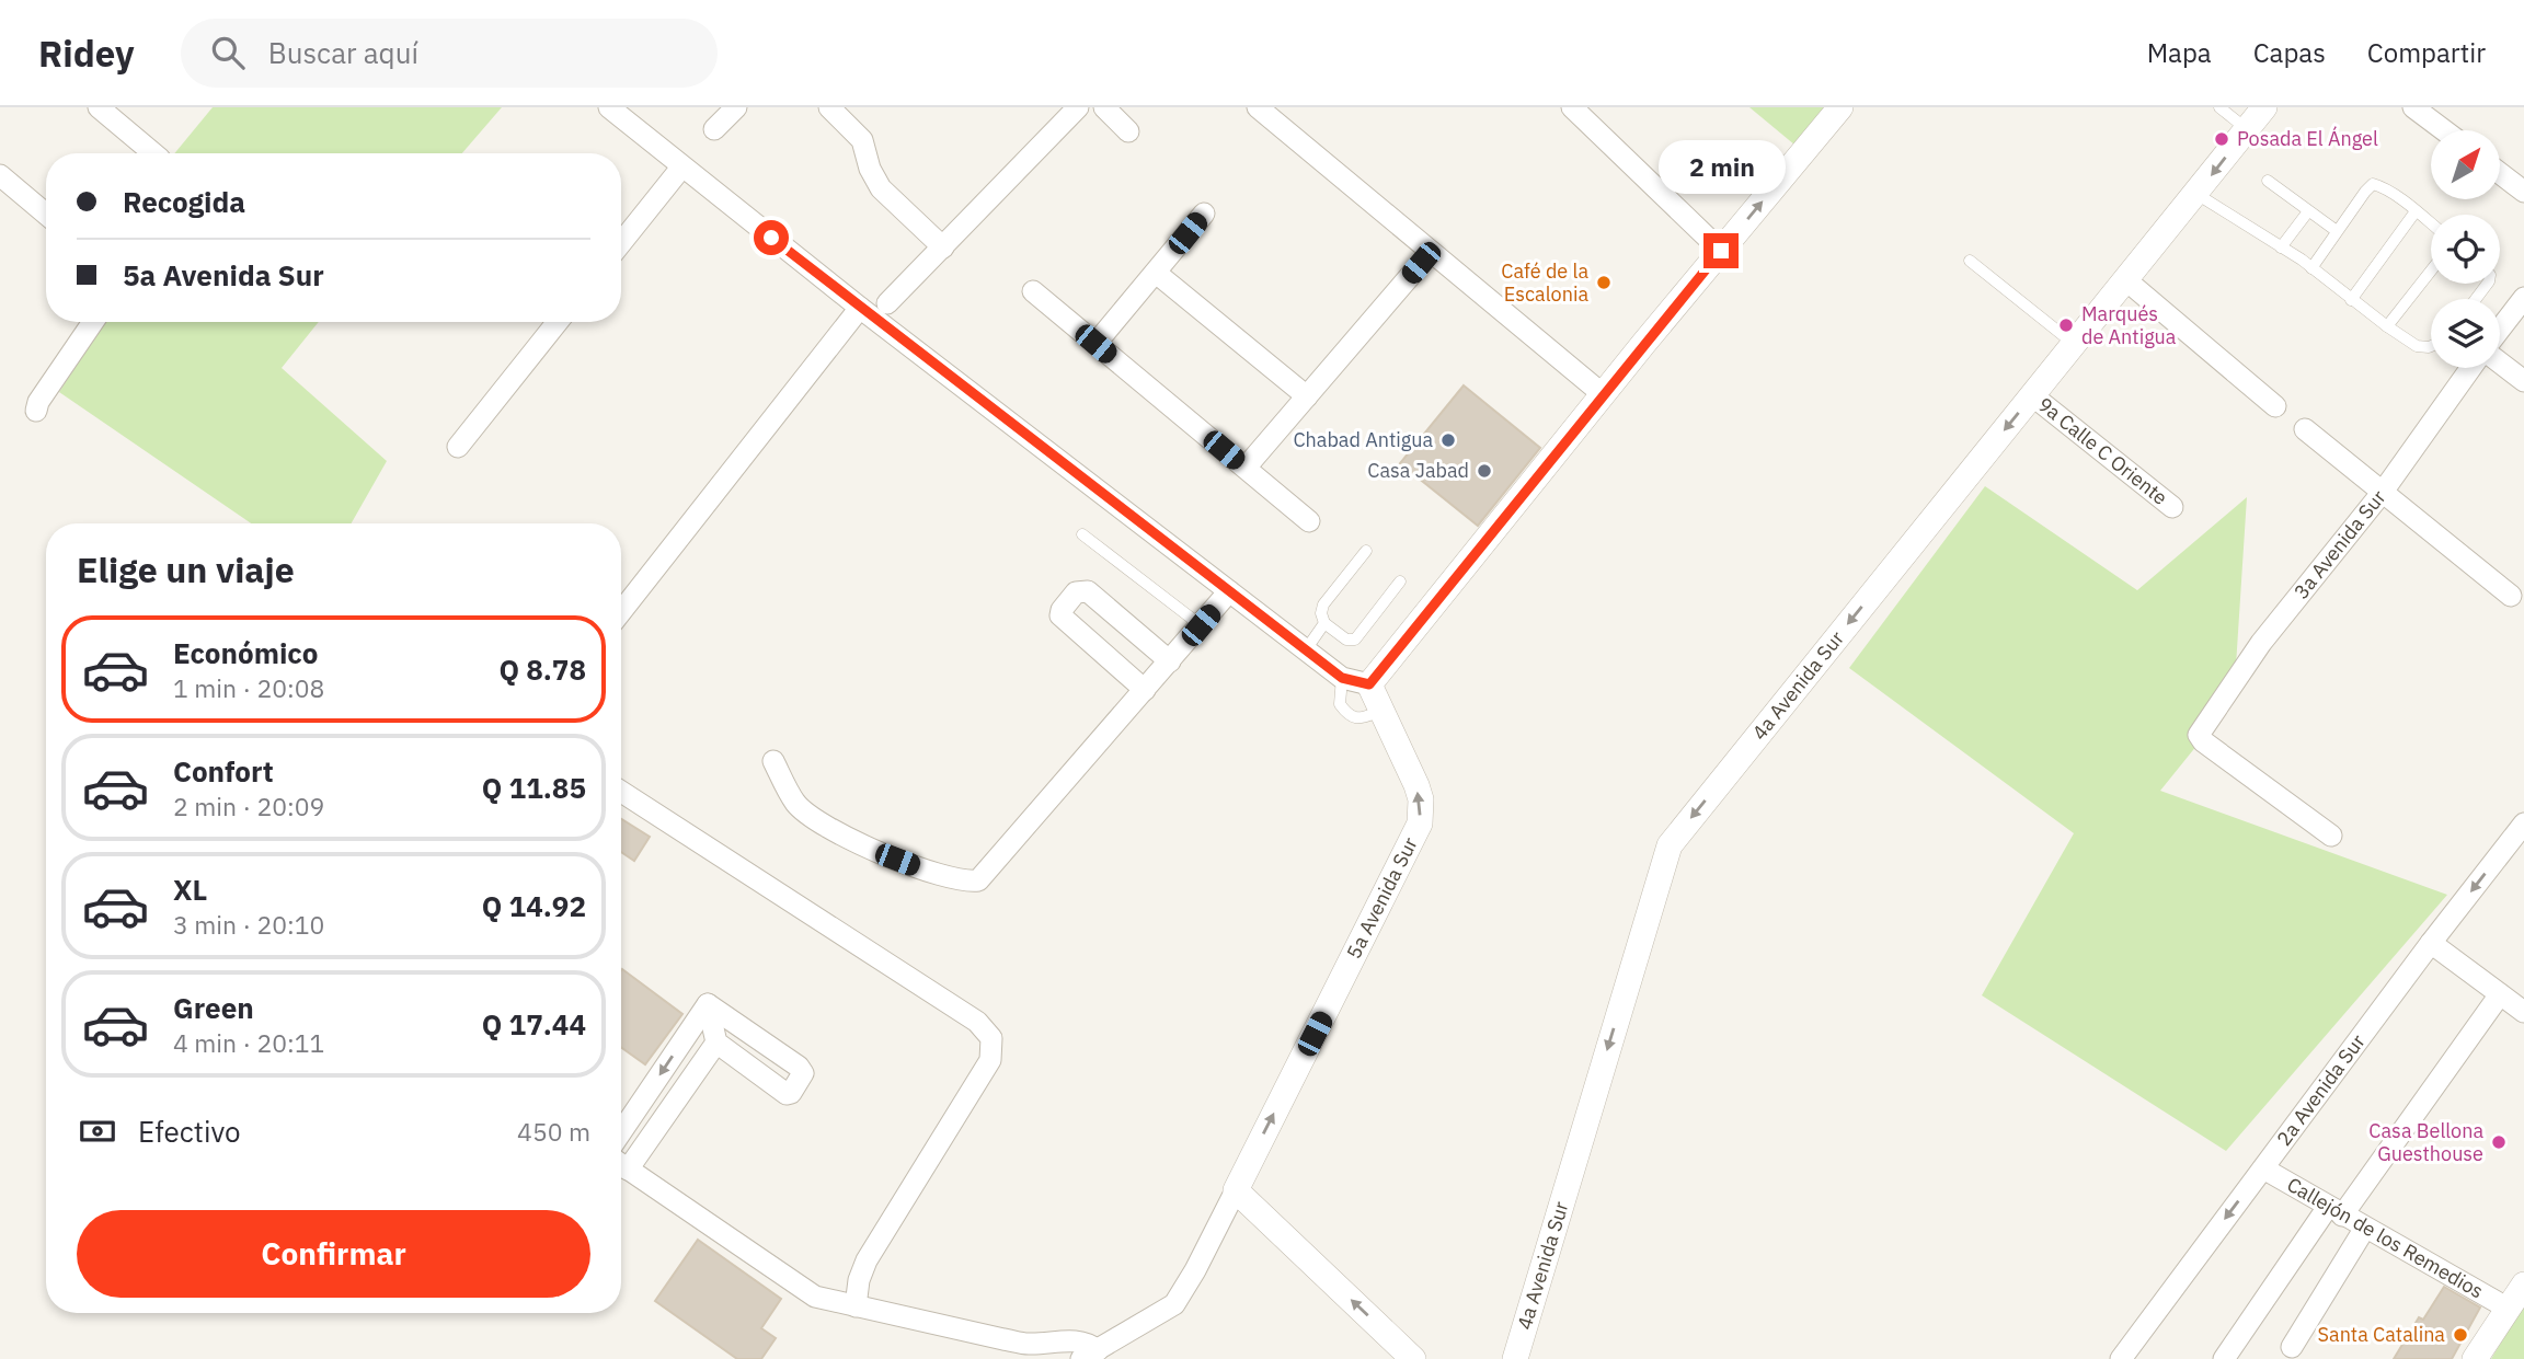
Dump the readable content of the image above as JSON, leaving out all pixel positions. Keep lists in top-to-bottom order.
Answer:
{
  "streets": {
    "street": [
      "9a Calle C Oriente",
      "3a Avenida Sur",
      "4a Avenida Sur",
      "5a Avenida Sur",
      "2a Avenida Sur",
      "Callejón de los Remedios"
    ]
  },
  "crossings": [
    ["9a Calle C Oriente", "4a Avenida Sur"],
    ["2a Avenida Sur", "Callejón de los Remedios"]
  ],
  "one_way": ["4a Avenida Sur", "5a Avenida Sur"],
  "places": [
    "Posada El Ángel",
    "Café de la Escalonia",
    "Marqués de Antigua",
    "Chabad Antigua",
    "Casa Jabad",
    "Casa Bellona Guesthouse",
    "Santa Catalina"
  ],
  "north": "top right",
  "page": {
    "header": "Ridey",
    "search": "Buscar aquí",
    "nav": ["Mapa", "Capas", "Compartir"],
    "bubble": "2 min",
    "banner": ["Recogida", "5a Avenida Sur"],
    "heading": "Elige un viaje",
    "list": [
      {
        "name": "Económico",
        "note": "1 min · 20:08",
        "value": "Q 8.78"
      },
      {
        "name": "Confort",
        "note": "2 min · 20:09",
        "value": "Q 11.85"
      },
      {
        "name": "XL",
        "note": "3 min · 20:10",
        "value": "Q 14.92"
      },
      {
        "name": "Green",
        "note": "4 min · 20:11",
        "value": "Q 17.44"
      }
    ],
    "pay": ["Efectivo", "450 m"],
    "buttons": "Confirmar"
  }
}
